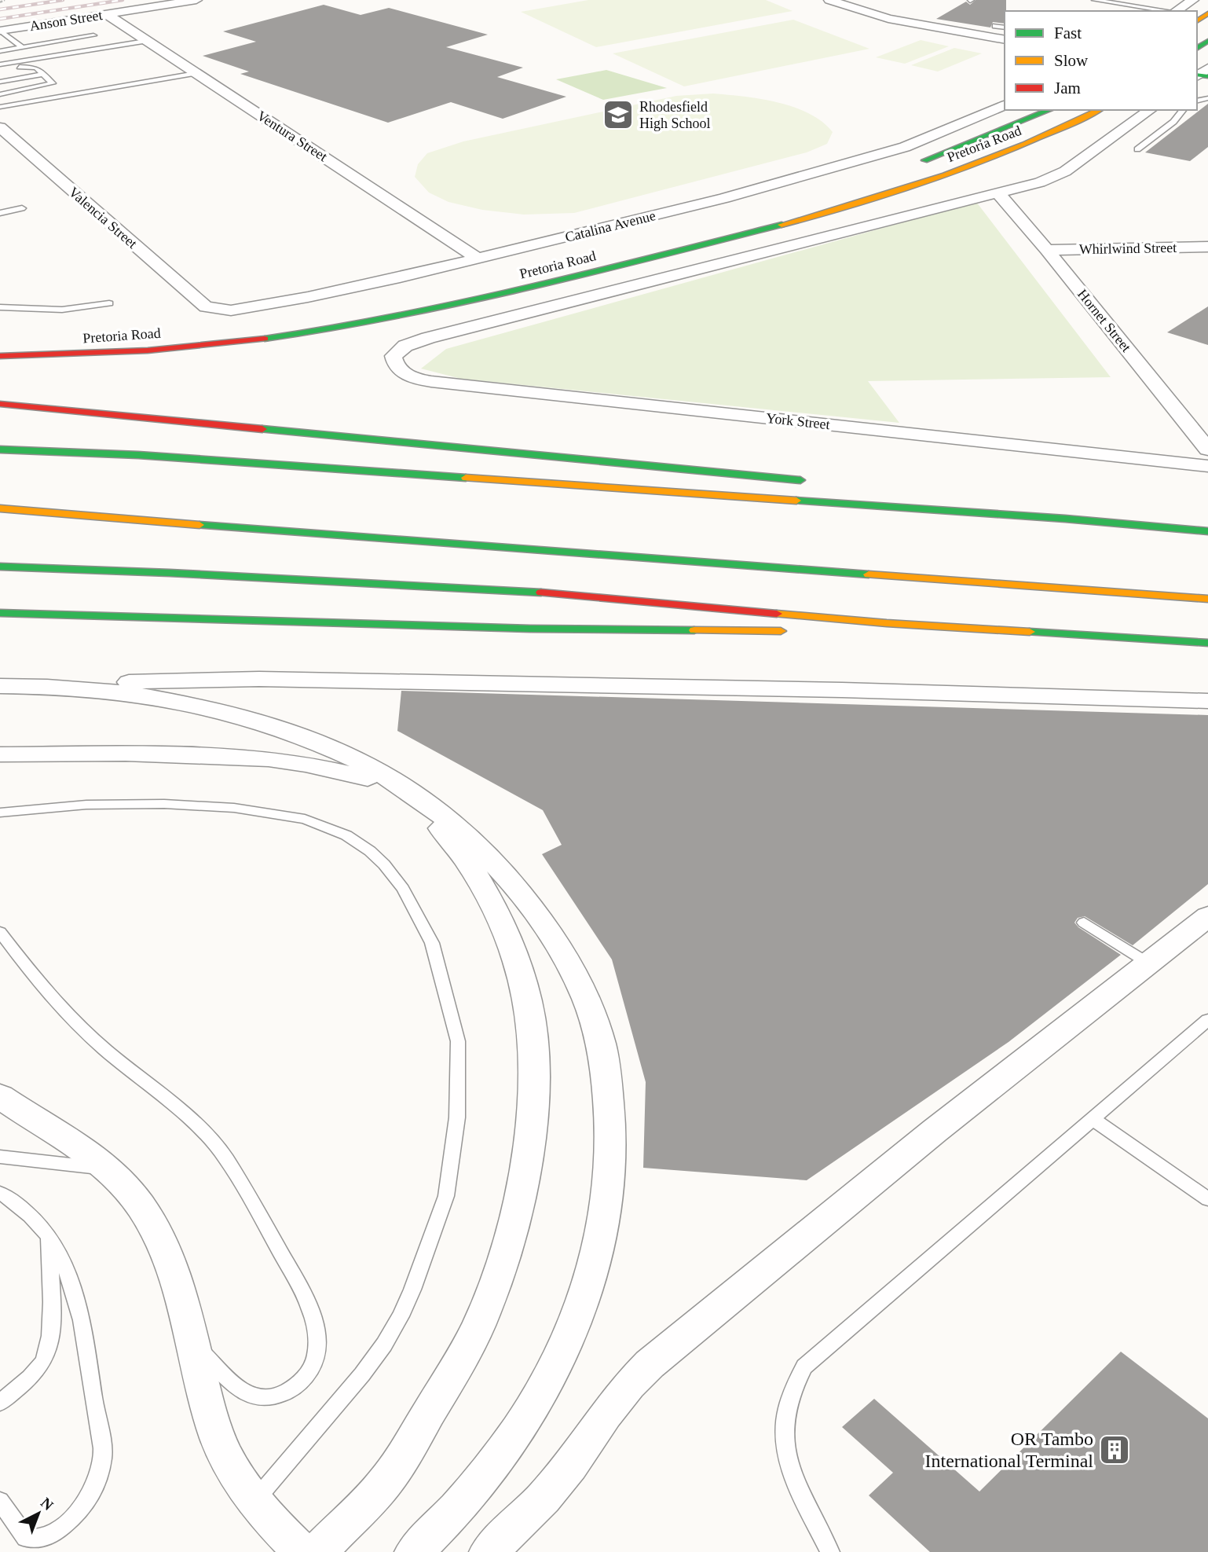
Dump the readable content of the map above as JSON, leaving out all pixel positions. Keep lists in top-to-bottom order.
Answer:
{
  "streets": {
    "main road": ["Pretoria Road"],
    "street": [
      "Anson Street",
      "Ventura Street",
      "Valencia Street",
      "Catalina Avenue",
      "Whirlwind Street",
      "Hornet Street",
      "York Street"
    ]
  },
  "crossings": [
    ["Anson Street", "Ventura Street"],
    ["Ventura Street", "Catalina Avenue"],
    ["Valencia Street", "Catalina Avenue"],
    ["Whirlwind Street", "Hornet Street"],
    ["Hornet Street", "York Street"]
  ],
  "places": {
    "school or university": ["Rhodesfield High School"],
    "building": ["OR Tambo International Terminal"]
  },
  "legend": ["Fast", "Slow", "Jam"],
  "north": "top right"
}
